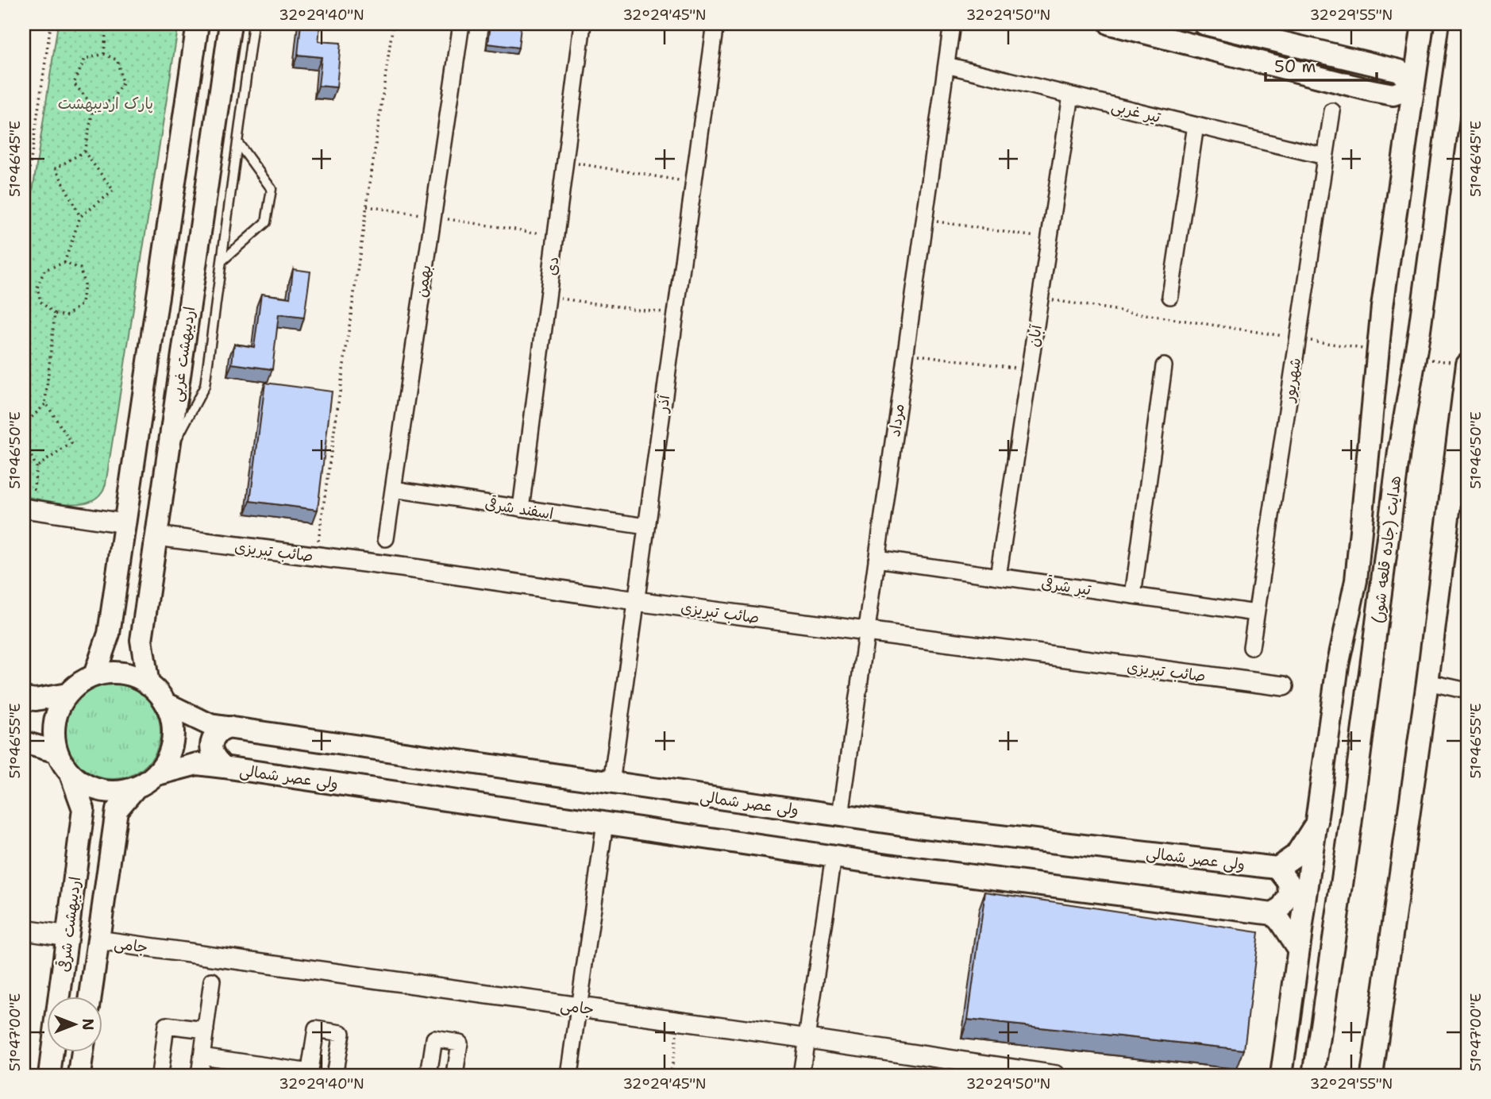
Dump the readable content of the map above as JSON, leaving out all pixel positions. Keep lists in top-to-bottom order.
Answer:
{
  "streets": {
    "main road": [
      "اردیبهشت غربی",
      "هدایت (جاده قلعه شور)",
      "ولی عصر شمالی",
      "اردیبهشت شرقی"
    ],
    "street": [
      "تیر غربی",
      "دی",
      "بهمن",
      "آبان",
      "شهریور",
      "آذر",
      "مرداد",
      "اسفند شرقی",
      "صائب تبریزی",
      "تیر شرقی",
      "جامی"
    ]
  },
  "crossings": [
    ["تیر غربی", "آبان"],
    ["تیر غربی", "شهریور"],
    ["تیر غربی", "مرداد"],
    ["دی", "اسفند شرقی"],
    ["بهمن", "اسفند شرقی"],
    ["آبان", "تیر شرقی"],
    ["اردیبهشت غربی", "صائب تبریزی"],
    ["اردیبهشت غربی", "ولی عصر شمالی"],
    ["اردیبهشت غربی", "اردیبهشت شرقی"],
    ["شهریور", "تیر شرقی"],
    ["آذر", "اسفند شرقی"],
    ["آذر", "صائب تبریزی"],
    ["آذر", "ولی عصر شمالی"],
    ["مرداد", "صائب تبریزی"],
    ["مرداد", "تیر شرقی"],
    ["مرداد", "ولی عصر شمالی"],
    ["ولی عصر شمالی", "اردیبهشت شرقی"],
    ["اردیبهشت شرقی", "جامی"]
  ],
  "parks": ["پارک اردیبهشت"],
  "scale_bar": "50 m",
  "north": "right",
  "coordinates": [
    "32°29'40\"N",
    "32°29'45\"N",
    "32°29'50\"N",
    "32°29'55\"N",
    "51°46'45\"E",
    "51°46'50\"E",
    "51°46'55\"E",
    "51°47'00\"E"
  ]
}
